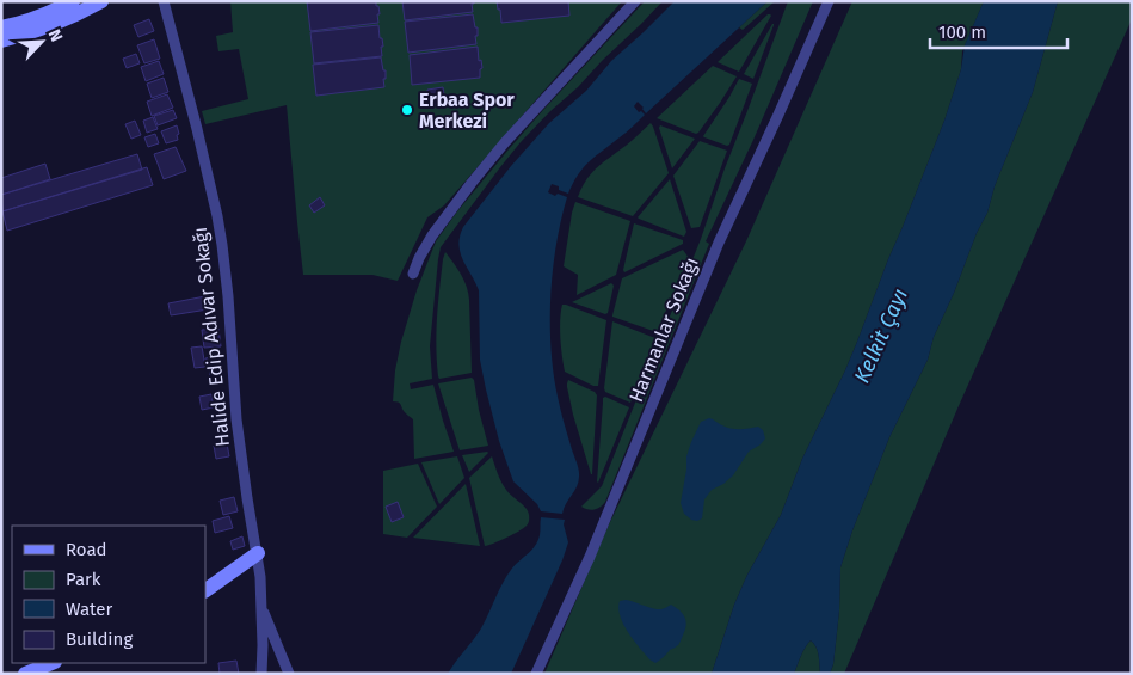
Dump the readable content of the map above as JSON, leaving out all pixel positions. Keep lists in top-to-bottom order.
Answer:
{
  "streets": {
    "street": ["Harmanlar Sokağı", "Halide Edip Adıvar Sokağı"]
  },
  "water": ["Kelkit Çayı"],
  "places": ["Erbaa Spor Merkezi"],
  "legend": [
    "Road",
    "Park",
    "Water",
    "Building"
  ],
  "scale_bar": "100 m",
  "north": "top right"
}
